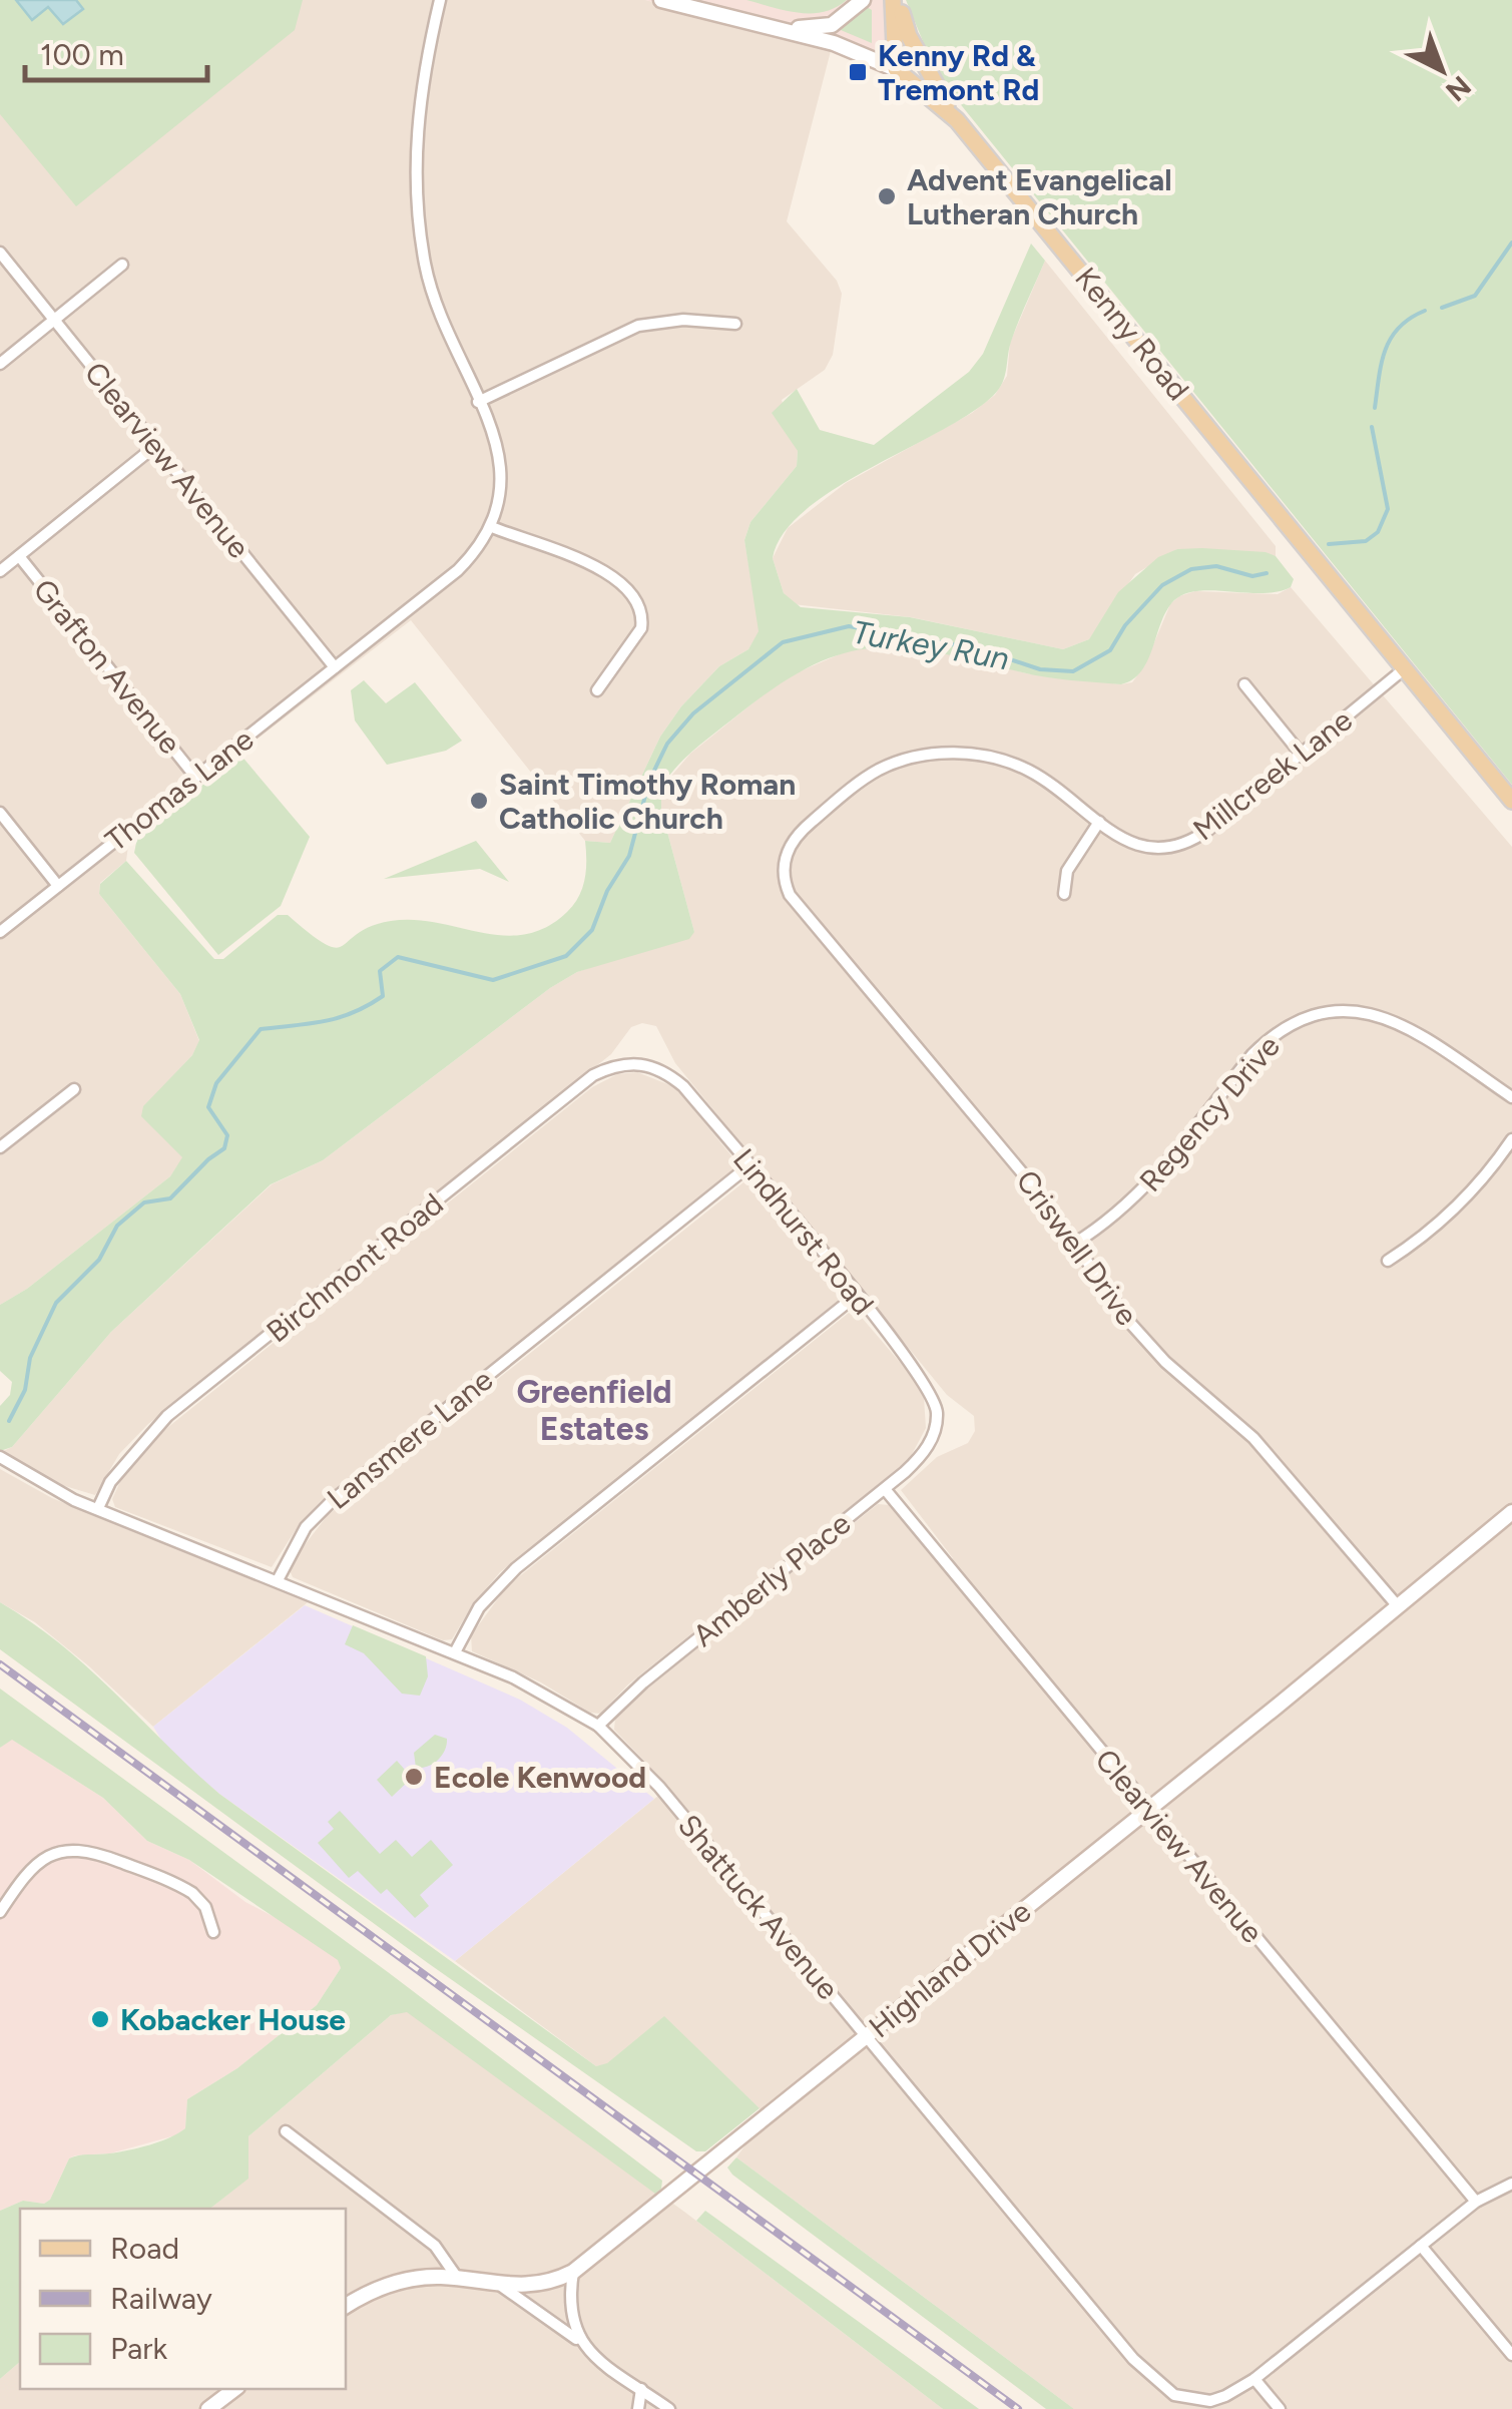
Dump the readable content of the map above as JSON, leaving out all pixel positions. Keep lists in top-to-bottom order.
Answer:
{
  "streets": {
    "main road": ["Kenny Road"],
    "street": [
      "Clearview Avenue",
      "Grafton Avenue",
      "Millcreek Lane",
      "Thomas Lane",
      "Regency Drive",
      "Lindhurst Road",
      "Criswell Drive",
      "Birchmont Road",
      "Lansmere Lane",
      "Amberly Place",
      "Shattuck Avenue",
      "Highland Drive"
    ]
  },
  "crossings": [
    ["Kenny Road", "Millcreek Lane"],
    ["Clearview Avenue", "Thomas Lane"],
    ["Clearview Avenue", "Amberly Place"],
    ["Clearview Avenue", "Highland Drive"],
    ["Grafton Avenue", "Thomas Lane"],
    ["Millcreek Lane", "Criswell Drive"],
    ["Regency Drive", "Criswell Drive"],
    ["Lindhurst Road", "Birchmont Road"],
    ["Lindhurst Road", "Lansmere Lane"],
    ["Lindhurst Road", "Amberly Place"],
    ["Criswell Drive", "Highland Drive"],
    ["Birchmont Road", "Shattuck Avenue"],
    ["Lansmere Lane", "Shattuck Avenue"],
    ["Amberly Place", "Shattuck Avenue"],
    ["Shattuck Avenue", "Highland Drive"]
  ],
  "districts": ["Greenfield Estates"],
  "water": ["Turkey Run"],
  "places": {
    "transit": ["Kenny Rd & Tremont Rd"],
    "other": [
      "Advent Evangelical Lutheran Church",
      "Saint Timothy Roman Catholic Church",
      "Ecole Kenwood",
      "Kobacker House"
    ]
  },
  "legend": ["Road", "Railway", "Park"],
  "scale_bar": "100 m",
  "north": "bottom right"
}
